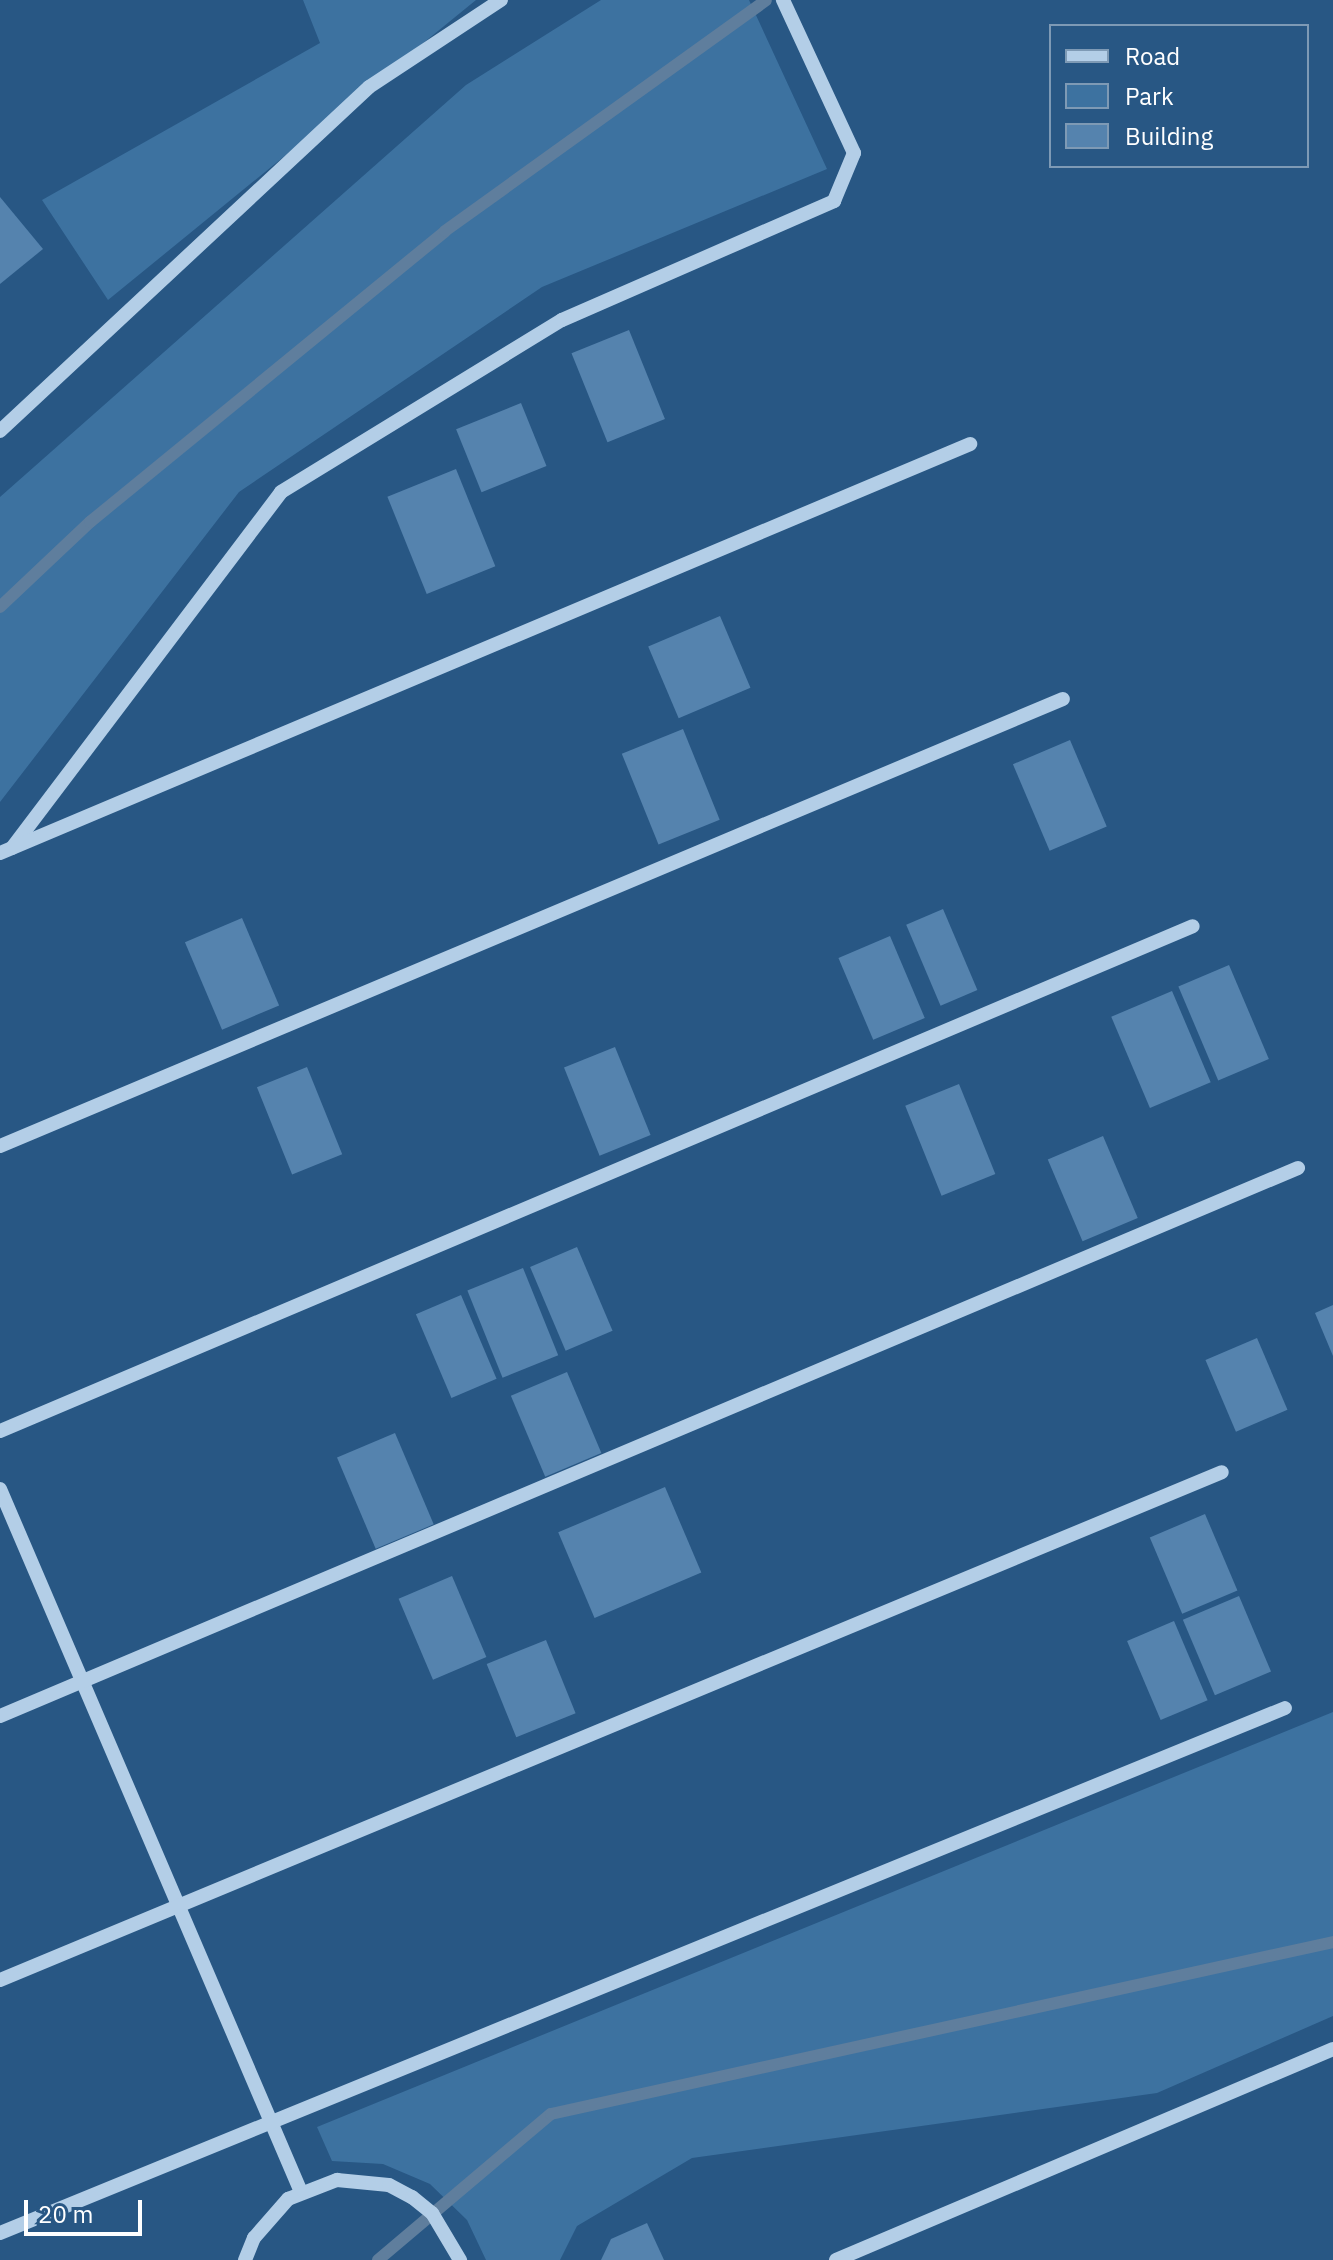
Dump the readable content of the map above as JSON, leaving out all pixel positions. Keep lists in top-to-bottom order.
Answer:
{
  "legend": ["Road", "Park", "Building"],
  "scale_bar": "20 m"
}
